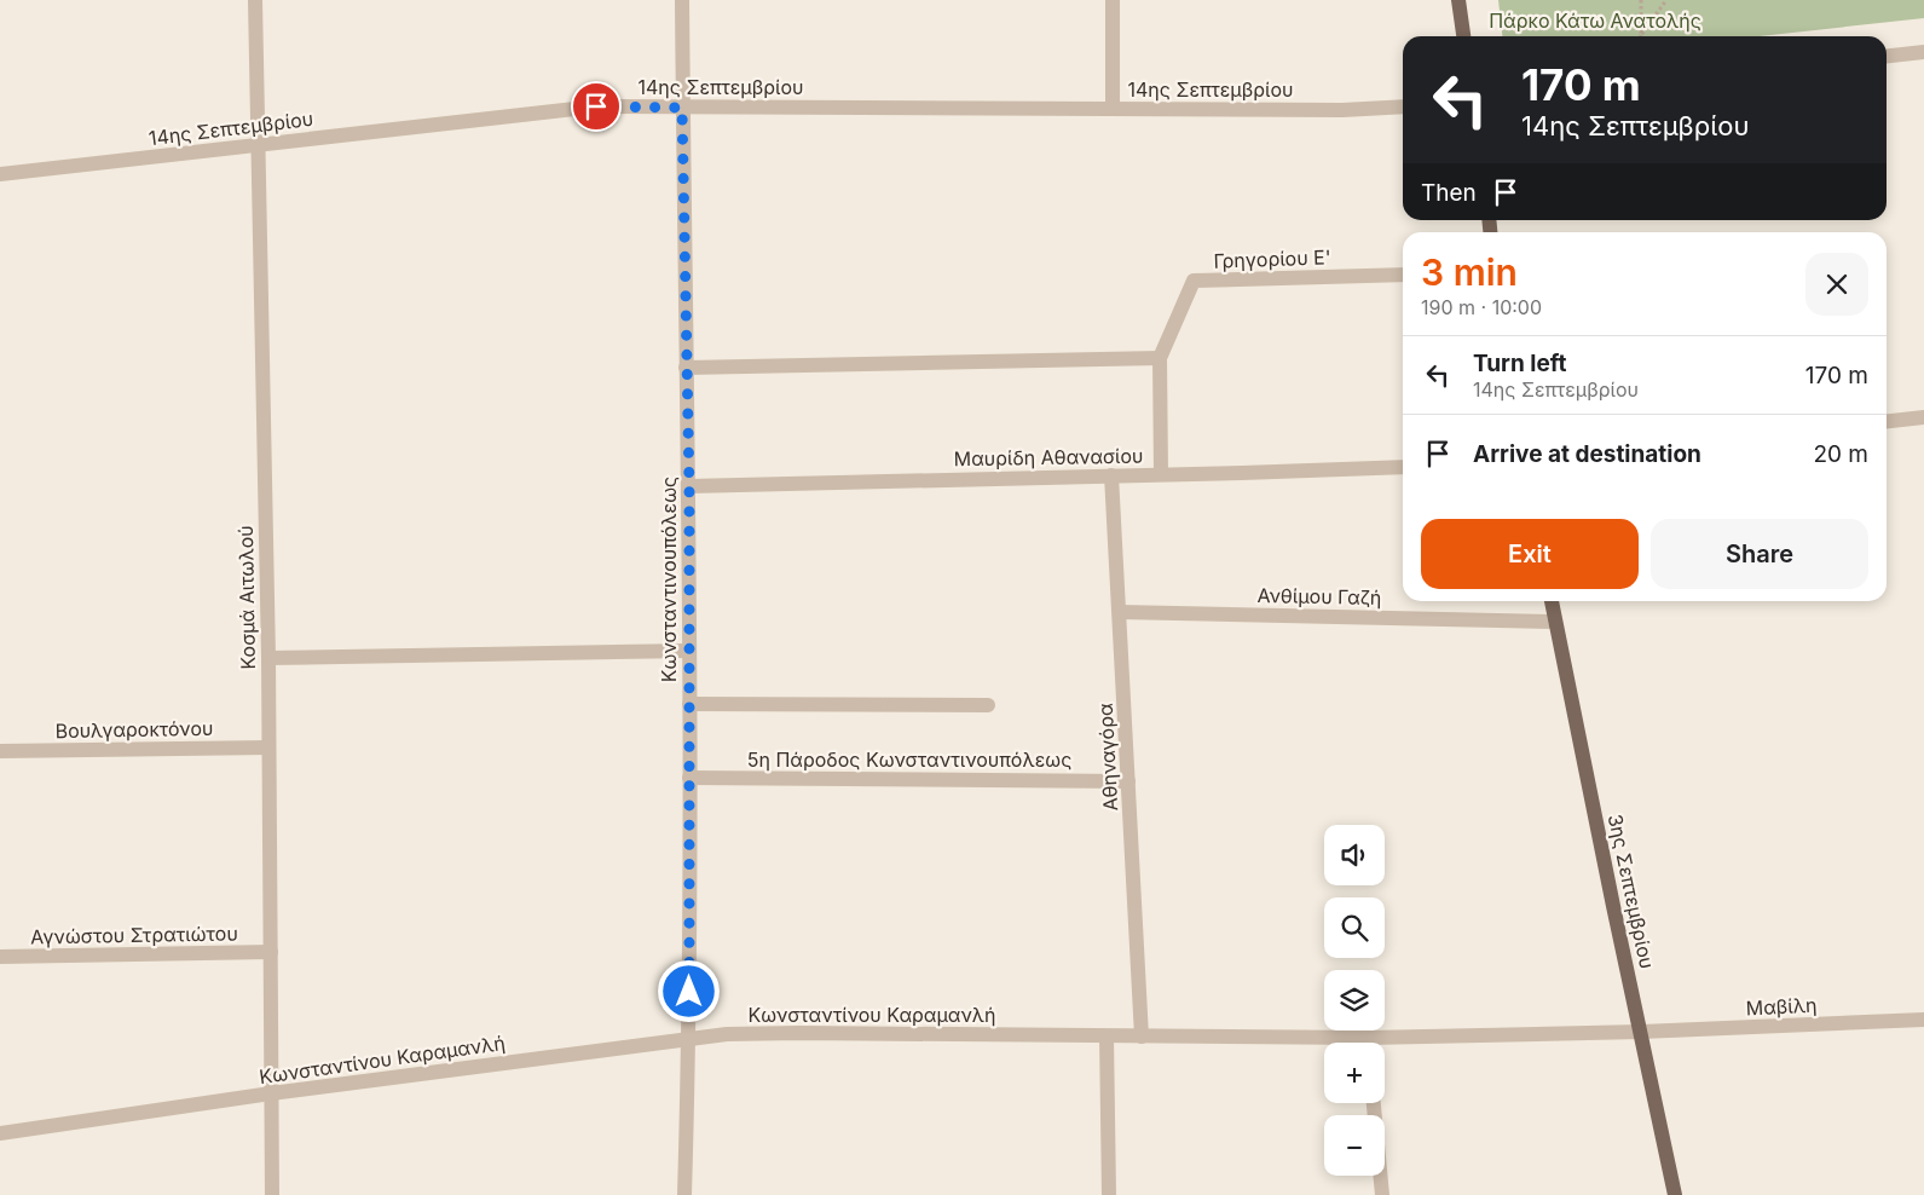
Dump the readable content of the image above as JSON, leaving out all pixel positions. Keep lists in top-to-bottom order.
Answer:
{
  "streets": {
    "main road": ["3ης Σεπτεμβρίου"],
    "street": [
      "14ης Σεπτεμβρίου",
      "Γρηγορίου Ε'",
      "Μαυρίδη Αθανασίου",
      "Κωνσταντινουπόλεως",
      "Ανθίμου Γαζή",
      "Κοσμά Αιτωλού",
      "Βουλγαροκτόνου",
      "Αθηναγόρα",
      "5η Πάροδος Κωνσταντινουπόλεως",
      "Αγνώστου Στρατιώτου",
      "Μαβίλη",
      "Κωνσταντίνου Καραμανλή"
    ]
  },
  "crossings": [
    ["14ης Σεπτεμβρίου", "Κωνσταντινουπόλεως"],
    ["14ης Σεπτεμβρίου", "Κοσμά Αιτωλού"],
    ["Γρηγορίου Ε'", "Μαυρίδη Αθανασίου"],
    ["Μαυρίδη Αθανασίου", "Κωνσταντινουπόλεως"],
    ["Μαυρίδη Αθανασίου", "Αθηναγόρα"],
    ["Κωνσταντινουπόλεως", "5η Πάροδος Κωνσταντινουπόλεως"],
    ["Κωνσταντινουπόλεως", "Κωνσταντίνου Καραμανλή"],
    ["Ανθίμου Γαζή", "Αθηναγόρα"],
    ["Ανθίμου Γαζή", "3ης Σεπτεμβρίου"],
    ["Κοσμά Αιτωλού", "Βουλγαροκτόνου"],
    ["Κοσμά Αιτωλού", "Αγνώστου Στρατιώτου"],
    ["Κοσμά Αιτωλού", "Κωνσταντίνου Καραμανλή"],
    ["Αθηναγόρα", "5η Πάροδος Κωνσταντινουπόλεως"],
    ["Αθηναγόρα", "Κωνσταντίνου Καραμανλή"],
    ["3ης Σεπτεμβρίου", "Μαβίλη"],
    ["3ης Σεπτεμβρίου", "Κωνσταντίνου Καραμανλή"],
    ["Μαβίλη", "Κωνσταντίνου Καραμανλή"]
  ],
  "parks": ["Πάρκο Κάτω Ανατολής"],
  "page": {
    "turn": ["170 m", "14ης Σεπτεμβρίου"],
    "then": "Then",
    "heading": ["3 min", "190 m · 10:00"],
    "list": [
      {
        "name": "Turn left",
        "note": "14ης Σεπτεμβρίου",
        "value": "170 m"
      },
      {
        "name": "Arrive at destination",
        "value": "20 m"
      }
    ],
    "buttons": ["Exit", "Share"],
    "map_buttons": ["+", "−"]
  }
}
